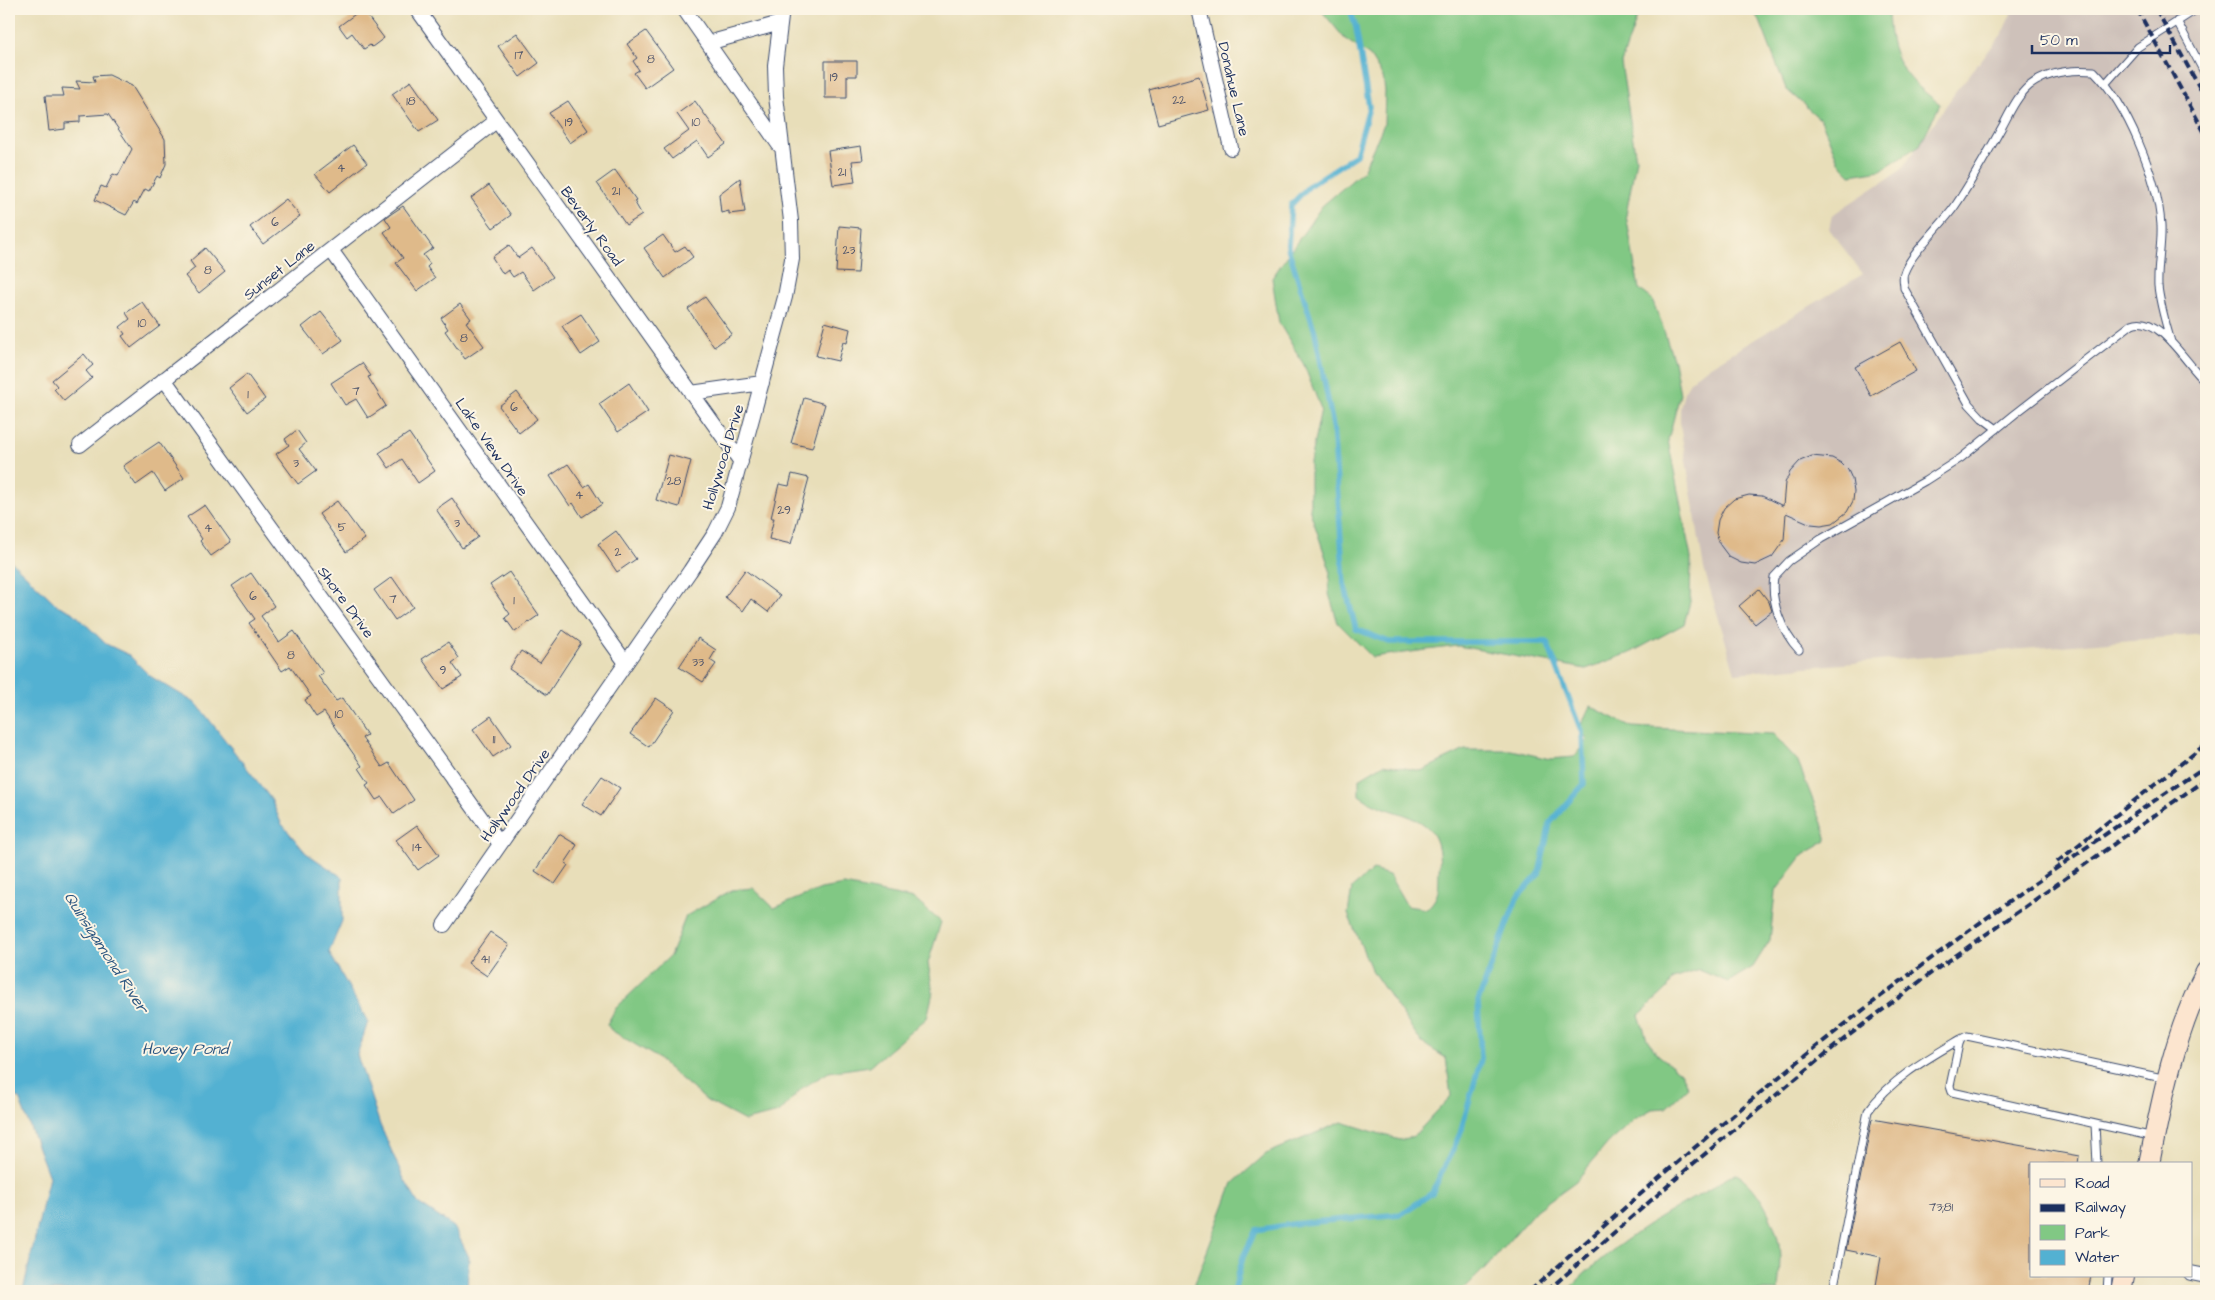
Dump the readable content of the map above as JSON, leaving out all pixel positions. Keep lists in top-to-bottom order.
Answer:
{
  "streets": {
    "street": [
      "Donahue Lane",
      "Beverly Road",
      "Sunset Lane",
      "Lake View Drive",
      "Hollywood Drive",
      "Shore Drive"
    ]
  },
  "crossings": [
    ["Beverly Road", "Sunset Lane"],
    ["Beverly Road", "Hollywood Drive"],
    ["Sunset Lane", "Lake View Drive"],
    ["Sunset Lane", "Shore Drive"],
    ["Lake View Drive", "Hollywood Drive"],
    ["Hollywood Drive", "Shore Drive"]
  ],
  "water": ["Quinsigamond River", "Hovey Pond"],
  "house_numbers": [
    "17",
    "8",
    "19",
    "22",
    "18",
    "19",
    "10",
    "4",
    "21",
    "21",
    "6",
    "23",
    "8",
    "10",
    "8",
    "7",
    "1",
    "6",
    "3",
    "28",
    "4",
    "29",
    "3",
    "5",
    "4",
    "2",
    "6",
    "7",
    "1",
    "8",
    "33",
    "9",
    "10",
    "11",
    "14",
    "41",
    "73;81"
  ],
  "legend": [
    "Road",
    "Railway",
    "Park",
    "Water"
  ],
  "scale_bar": "50 m"
}
